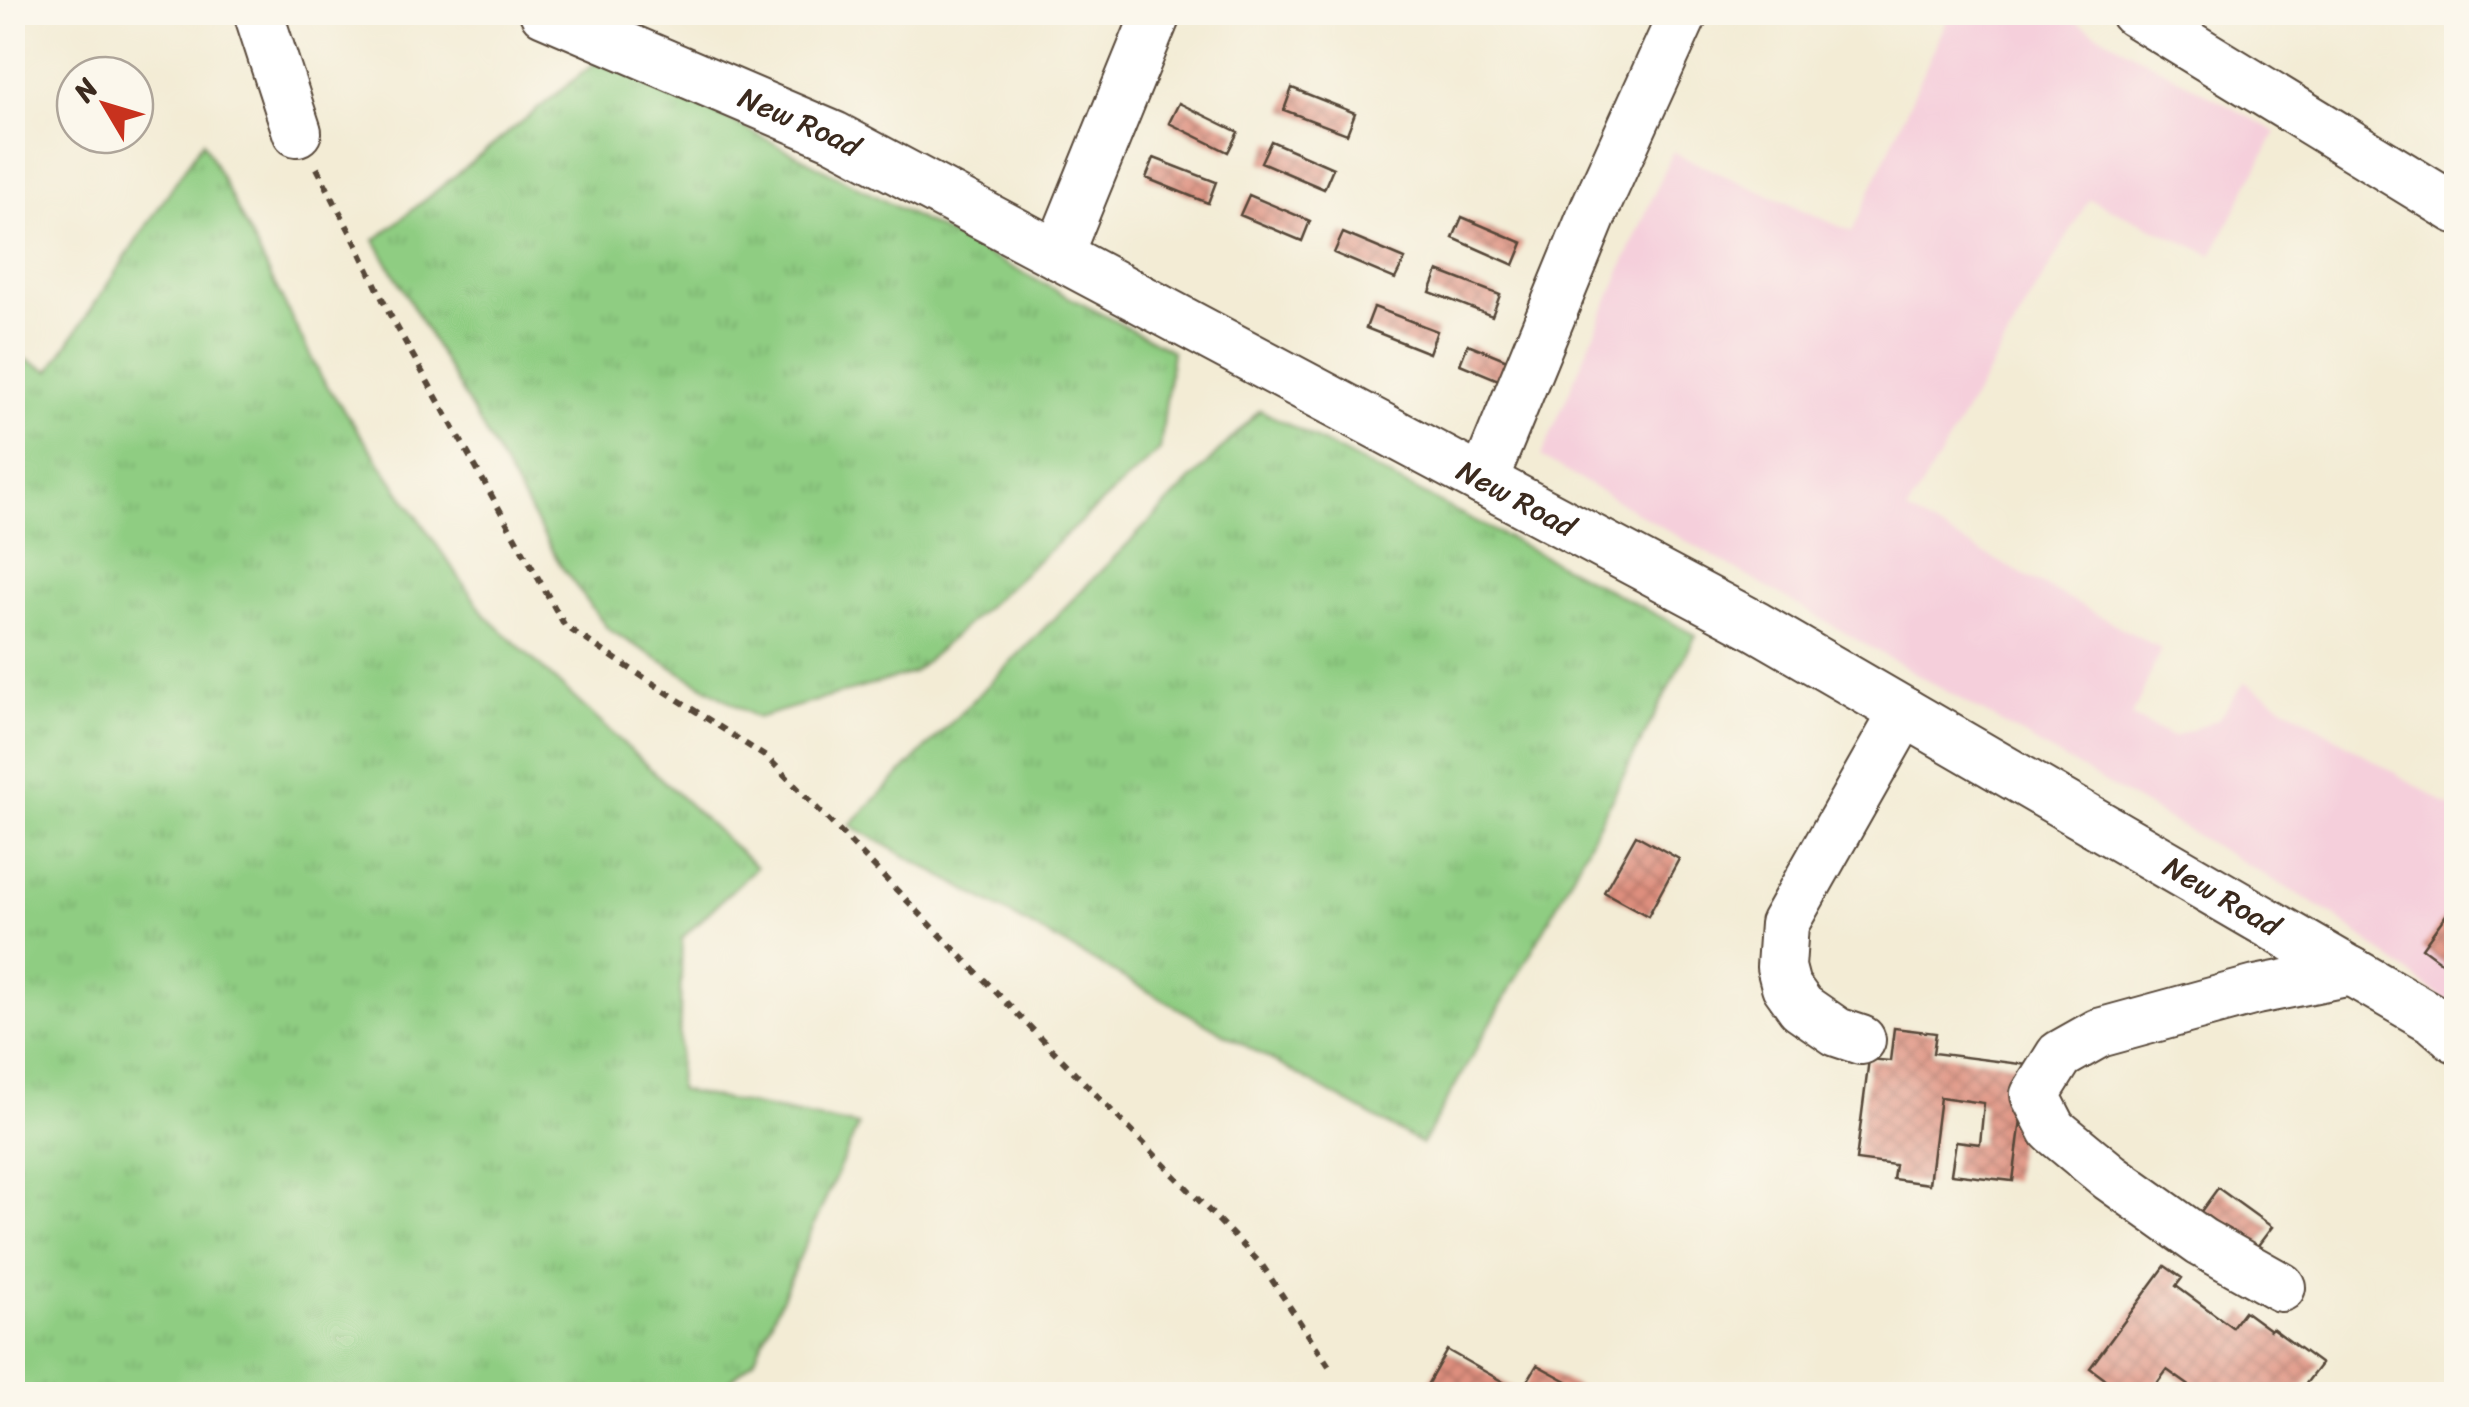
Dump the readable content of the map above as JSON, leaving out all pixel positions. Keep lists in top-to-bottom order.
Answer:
{
  "streets": {
    "street": ["New Road"]
  },
  "north": "top left"
}
